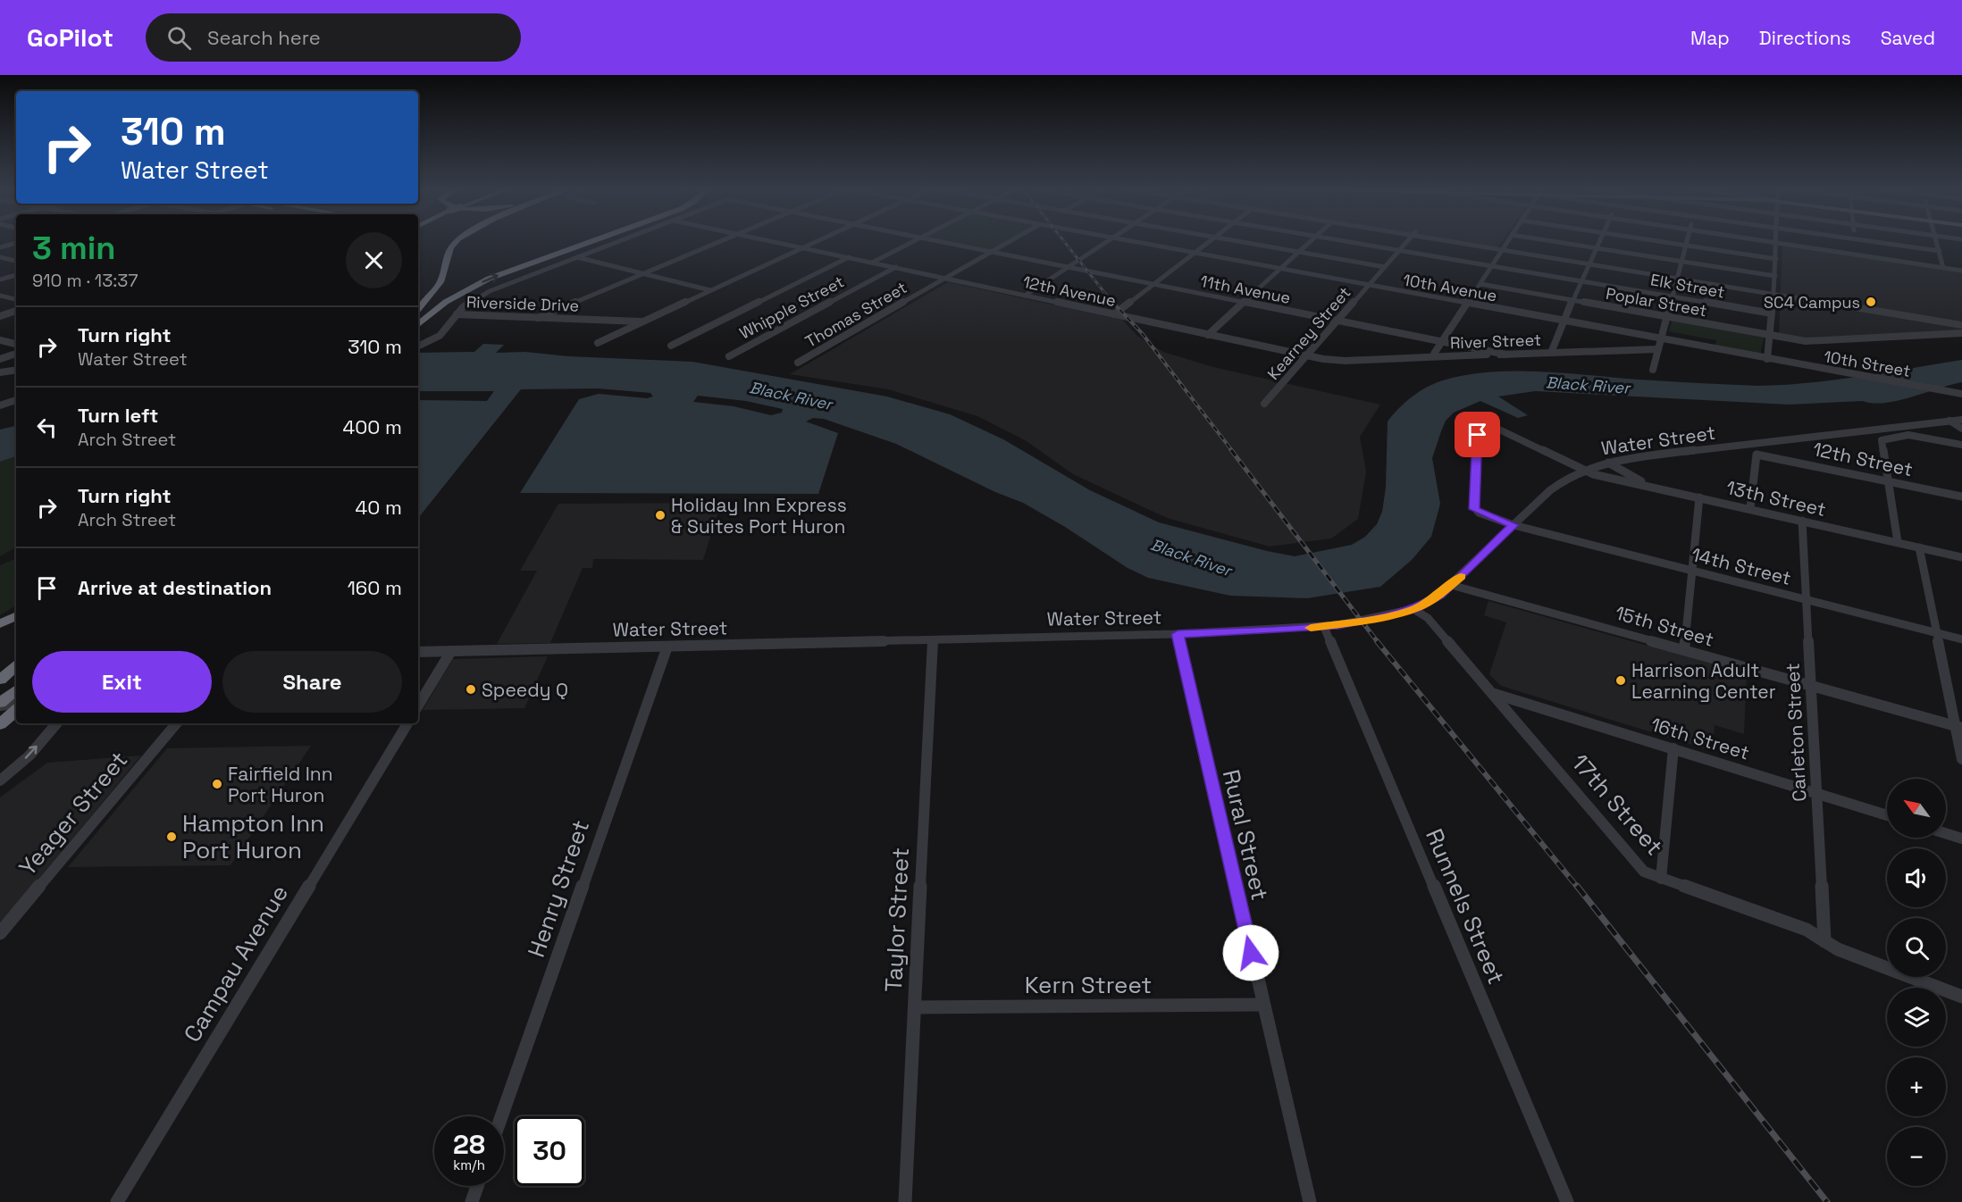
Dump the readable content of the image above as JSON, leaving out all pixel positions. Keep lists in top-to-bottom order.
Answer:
{
  "streets": {
    "street": [
      "Elk Street",
      "10th Avenue",
      "11th Avenue",
      "12th Avenue",
      "Poplar Street",
      "Riverside Drive",
      "Whipple Street",
      "Thomas Street",
      "Kearney Street",
      "River Street",
      "10th Street",
      "Water Street",
      "12th Street",
      "13th Street",
      "14th Street",
      "15th Street",
      "Carleton Street",
      "16th Street",
      "17th Street",
      "Yeager Street",
      "Rural Street",
      "Henry Street",
      "Runnels Street",
      "Taylor Street",
      "Campau Avenue",
      "Kern Street"
    ]
  },
  "crossings": [
    ["Elk Street", "Kearney Street"],
    ["10th Avenue", "Kearney Street"],
    ["10th Avenue", "10th Street"],
    ["11th Avenue", "Thomas Street"],
    ["11th Avenue", "Kearney Street"],
    ["11th Avenue", "River Street"],
    ["12th Avenue", "Whipple Street"],
    ["12th Avenue", "Thomas Street"],
    ["12th Avenue", "Kearney Street"],
    ["12th Avenue", "River Street"],
    ["Water Street", "13th Street"],
    ["Water Street", "14th Street"],
    ["Water Street", "15th Street"],
    ["Water Street", "17th Street"],
    ["Water Street", "Rural Street"],
    ["Water Street", "Henry Street"],
    ["Water Street", "Runnels Street"],
    ["Water Street", "Taylor Street"],
    ["12th Street", "13th Street"],
    ["13th Street", "14th Street"],
    ["13th Street", "Carleton Street"],
    ["14th Street", "Carleton Street"],
    ["15th Street", "Carleton Street"],
    ["Carleton Street", "16th Street"],
    ["Carleton Street", "17th Street"],
    ["16th Street", "17th Street"],
    ["Rural Street", "Kern Street"],
    ["Taylor Street", "Kern Street"]
  ],
  "water": ["Black River"],
  "places": [
    "SC4 Campus",
    "Holiday Inn Express & Suites Port Huron",
    "Harrison Adult Learning Center",
    "Speedy Q",
    "Fairfield Inn Port Huron",
    "Hampton Inn Port Huron"
  ],
  "north": "top left",
  "page": {
    "header": "GoPilot",
    "search": "Search here",
    "nav": ["Map", "Directions", "Saved"],
    "turn": ["310 m", "Water Street"],
    "heading": ["3 min", "910 m · 13:37"],
    "list": [
      {
        "name": "Turn right",
        "note": "Water Street",
        "value": "310 m"
      },
      {
        "name": "Turn left",
        "note": "Arch Street",
        "value": "400 m"
      },
      {
        "name": "Turn right",
        "note": "Arch Street",
        "value": "40 m"
      },
      {
        "name": "Arrive at destination",
        "value": "160 m"
      }
    ],
    "buttons": ["Exit", "Share"],
    "map_buttons": ["+", "−"],
    "speed": "28 km/h",
    "limit": "30"
  }
}
